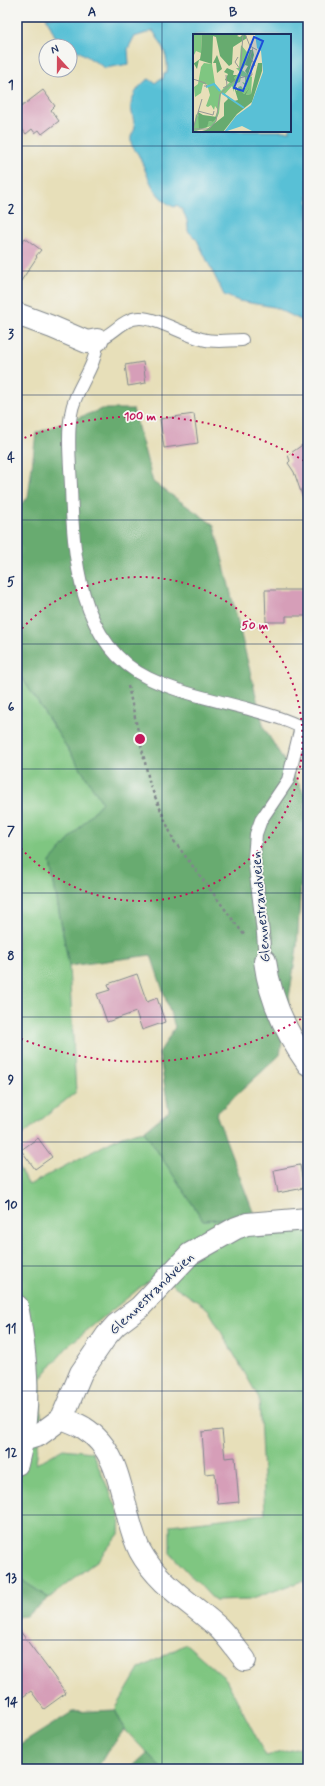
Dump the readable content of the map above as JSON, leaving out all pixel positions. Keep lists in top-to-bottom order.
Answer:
{
  "streets": {
    "street": ["Glennestrandveien"]
  },
  "north": "top",
  "grid": {
    "columns": ["A", "B"],
    "rows": [
      "1",
      "2",
      "3",
      "4",
      "5",
      "6",
      "7",
      "8",
      "9",
      "10",
      "11",
      "12",
      "13",
      "14"
    ]
  },
  "rings": ["100 m", "50 m"]
}
